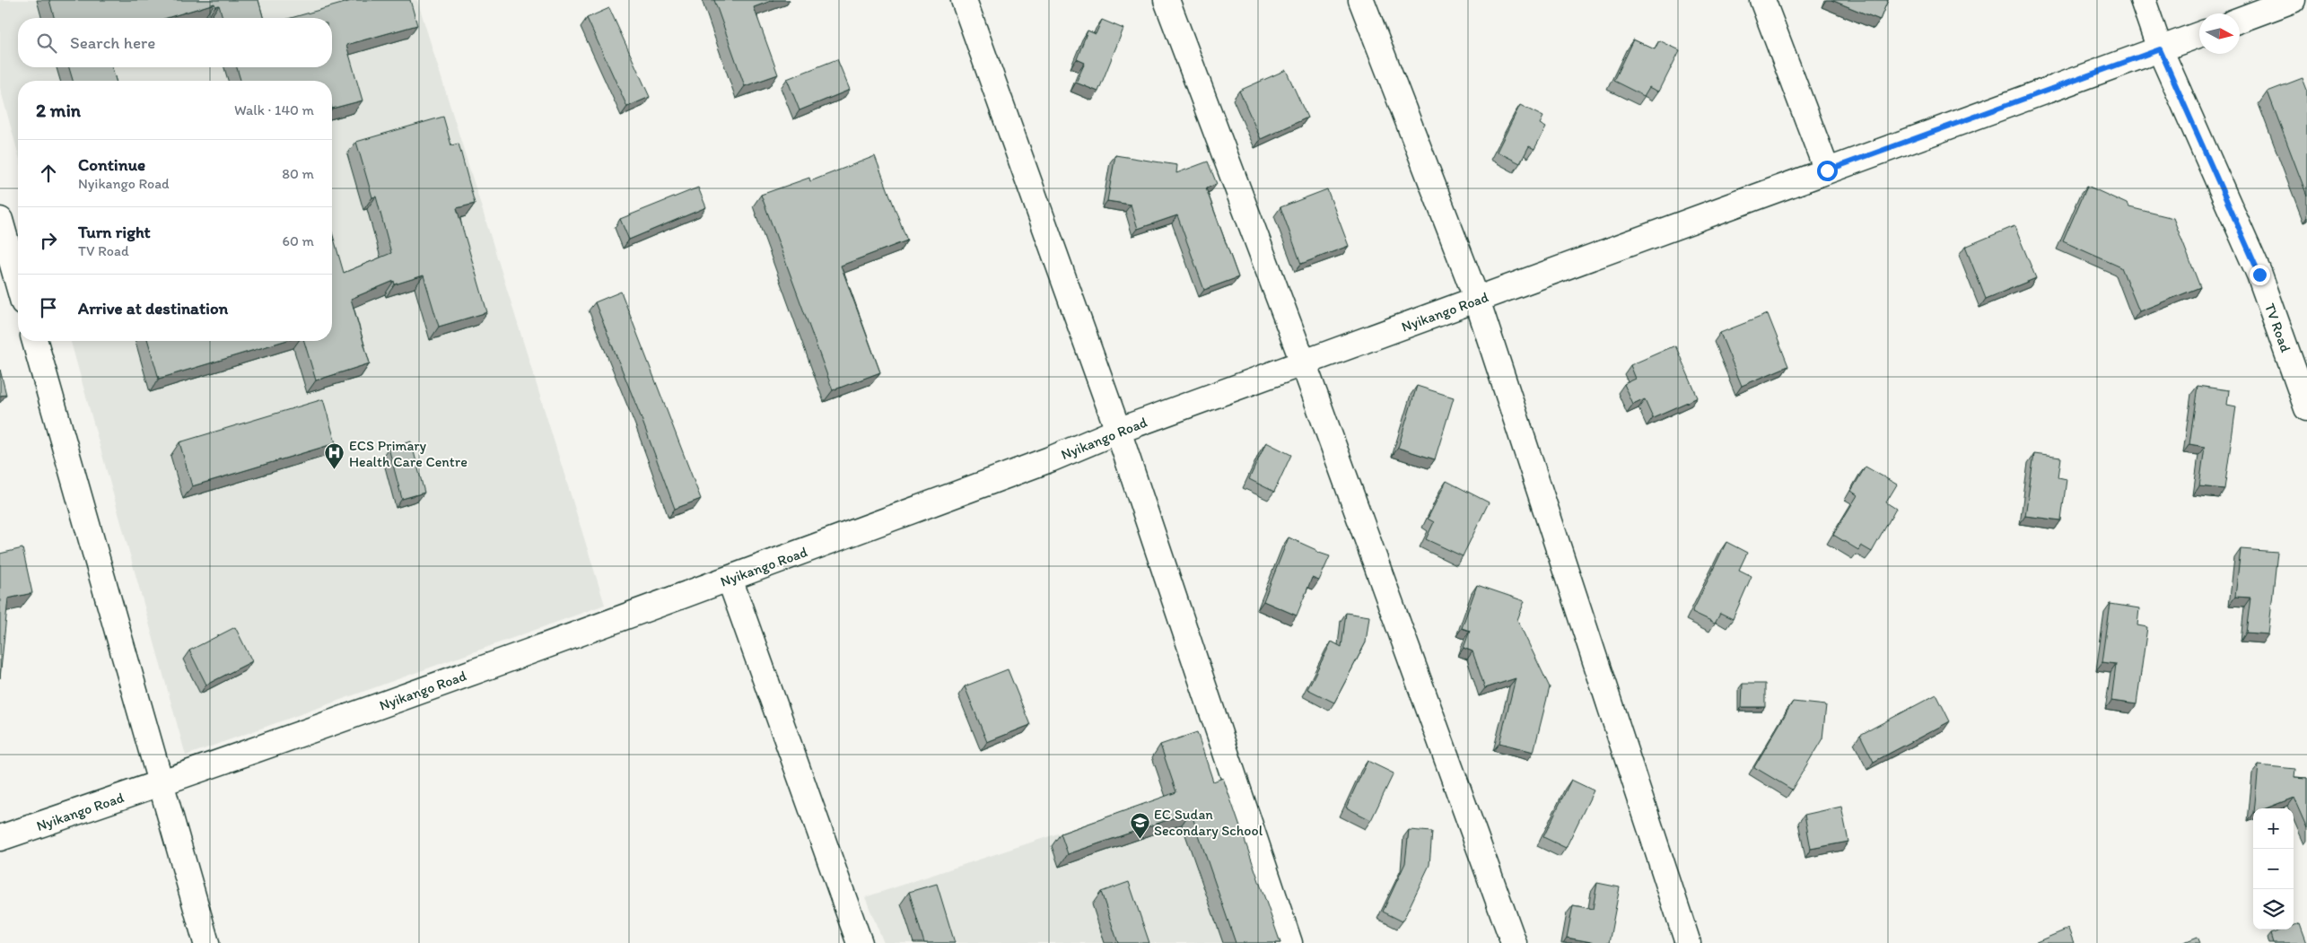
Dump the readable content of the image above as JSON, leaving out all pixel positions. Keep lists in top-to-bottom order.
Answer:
{
  "streets": {
    "street": ["Nyikango Road", "TV Road"]
  },
  "crossings": [
    ["Nyikango Road", "TV Road"]
  ],
  "places": {
    "hospital": ["ECS Primary Health Care Centre"],
    "school or university": ["EC Sudan Secondary School"]
  },
  "north": "right",
  "page": {
    "search": "Search here",
    "heading": ["2 min", "Walk · 140 m"],
    "list": [
      ["Continue", "Nyikango Road", "80 m"],
      ["Turn right", "TV Road", "60 m"],
      "Arrive at destination"
    ],
    "map_buttons": ["+", "−"]
  }
}
